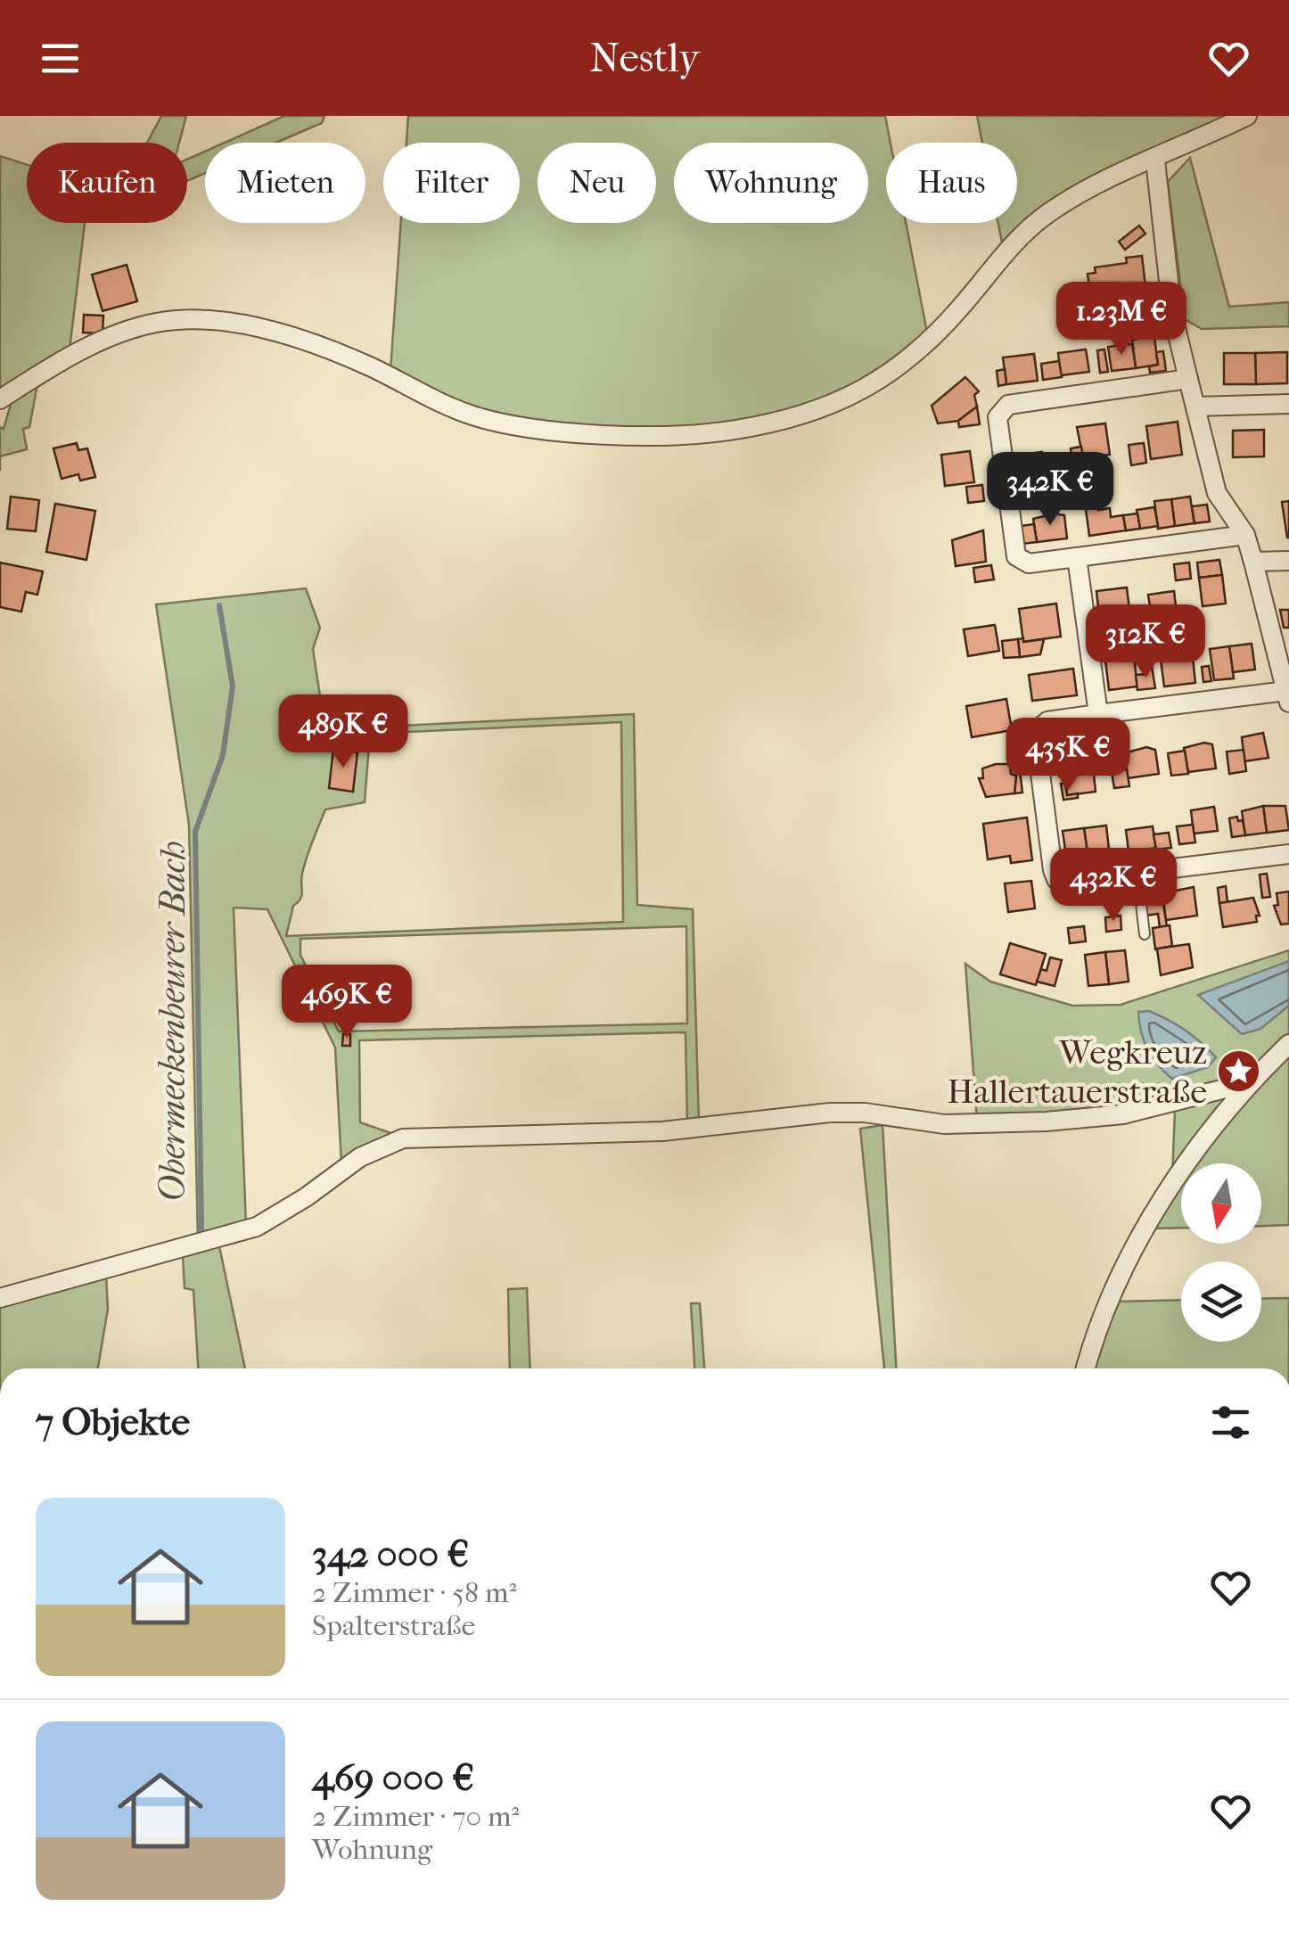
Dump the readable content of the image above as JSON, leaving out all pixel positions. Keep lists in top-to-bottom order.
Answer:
{
  "water": ["Obermeckenbeurer Bach"],
  "places": {
    "place": ["Wegkreuz Hallertauerstraße"]
  },
  "north": "bottom",
  "page": {
    "header": "Nestly",
    "chip": [
      "Kaufen",
      "Mieten",
      "Filter",
      "Neu",
      "Wohnung",
      "Haus"
    ],
    "price": [
      "1.23M €",
      "342K €",
      "312K €",
      "489K €",
      "435K €",
      "432K €",
      "469K €"
    ],
    "heading": "7 Objekte",
    "list": [
      {
        "name": "342 000 €",
        "note": "2 Zimmer · 58 m² · Spalterstraße"
      },
      {
        "name": "469 000 €",
        "note": "2 Zimmer · 70 m² · Wohnung"
      }
    ]
  }
}
